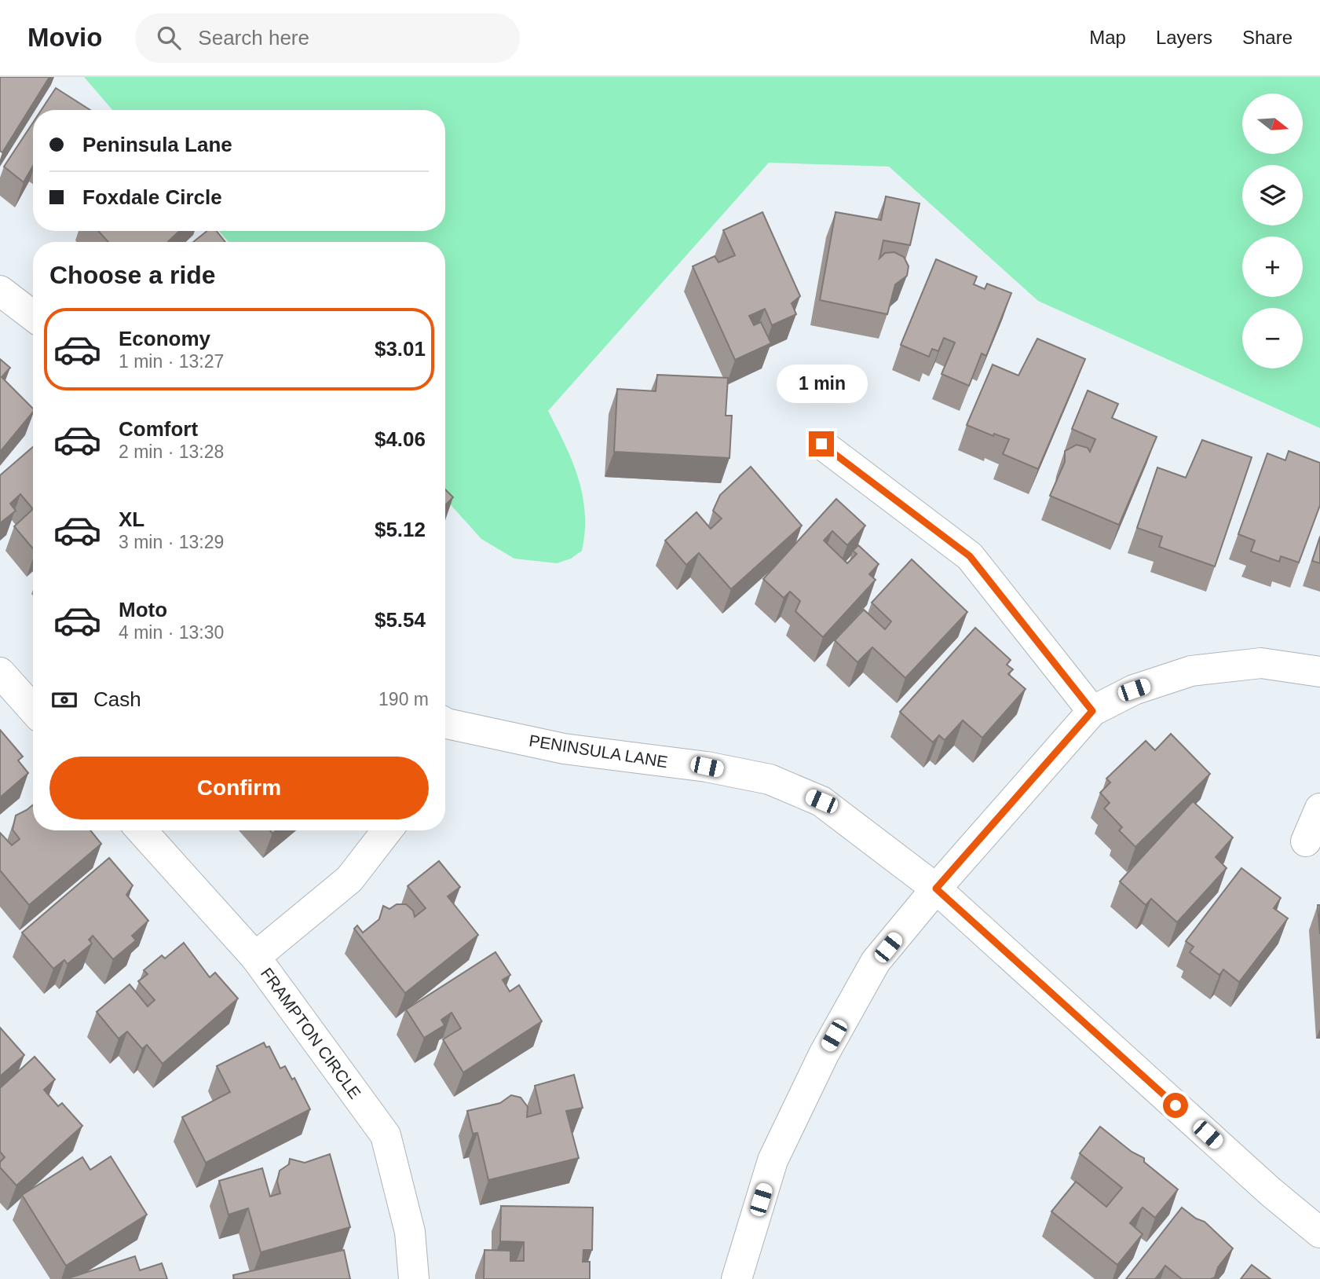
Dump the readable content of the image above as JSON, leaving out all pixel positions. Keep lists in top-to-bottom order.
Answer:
{
  "streets": {
    "street": ["PENINSULA LANE", "FRAMPTON CIRCLE"]
  },
  "north": "right",
  "page": {
    "header": "Movio",
    "search": "Search here",
    "nav": ["Map", "Layers", "Share"],
    "map_buttons": ["+", "−"],
    "banner": ["Peninsula Lane", "Foxdale Circle"],
    "heading": "Choose a ride",
    "list": [
      {
        "name": "Economy",
        "note": "1 min · 13:27",
        "value": "$3.01"
      },
      {
        "name": "Comfort",
        "note": "2 min · 13:28",
        "value": "$4.06"
      },
      {
        "name": "XL",
        "note": "3 min · 13:29",
        "value": "$5.12"
      },
      {
        "name": "Moto",
        "note": "4 min · 13:30",
        "value": "$5.54"
      }
    ],
    "bubble": "1 min",
    "pay": ["Cash", "190 m"],
    "buttons": "Confirm"
  }
}
